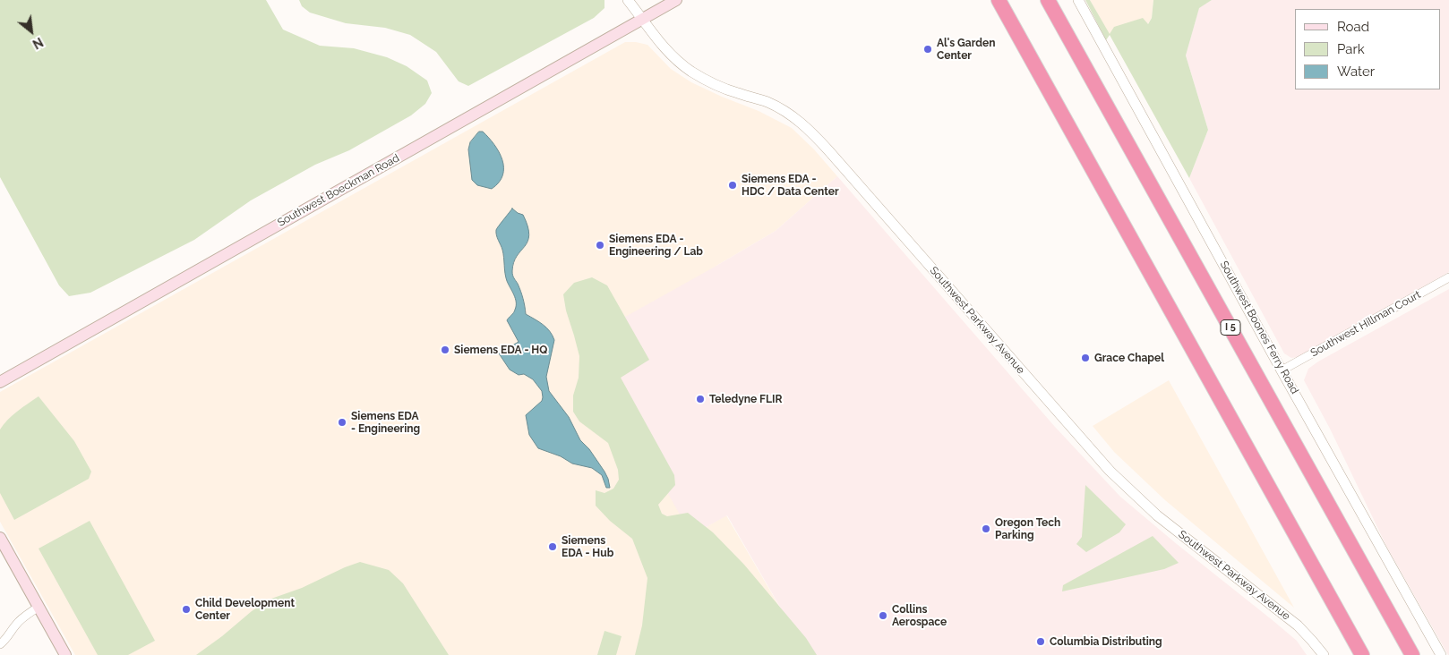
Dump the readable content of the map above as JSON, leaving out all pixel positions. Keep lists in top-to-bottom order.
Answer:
{
  "streets": {
    "highway": ["I 5"],
    "main road": ["Southwest Boeckman Road"],
    "street": ["Southwest Parkway Avenue", "Southwest Hillman Court", "Southwest Boones Ferry Road"]
  },
  "crossings": [
    ["Southwest Boeckman Road", "Southwest Parkway Avenue"],
    ["Southwest Hillman Court", "Southwest Boones Ferry Road"]
  ],
  "places": [
    "Al's Garden Center",
    "Siemens EDA - HDC / Data Center",
    "Siemens EDA - Engineering / Lab",
    "Siemens EDA - HQ",
    "Grace Chapel",
    "Teledyne FLIR",
    "Siemens EDA - Engineering",
    "Oregon Tech Parking",
    "Siemens EDA - Hub",
    "Child Development Center",
    "Collins Aerospace",
    "Columbia Distributing"
  ],
  "legend": ["Road", "Park", "Water"],
  "north": "bottom right"
}
